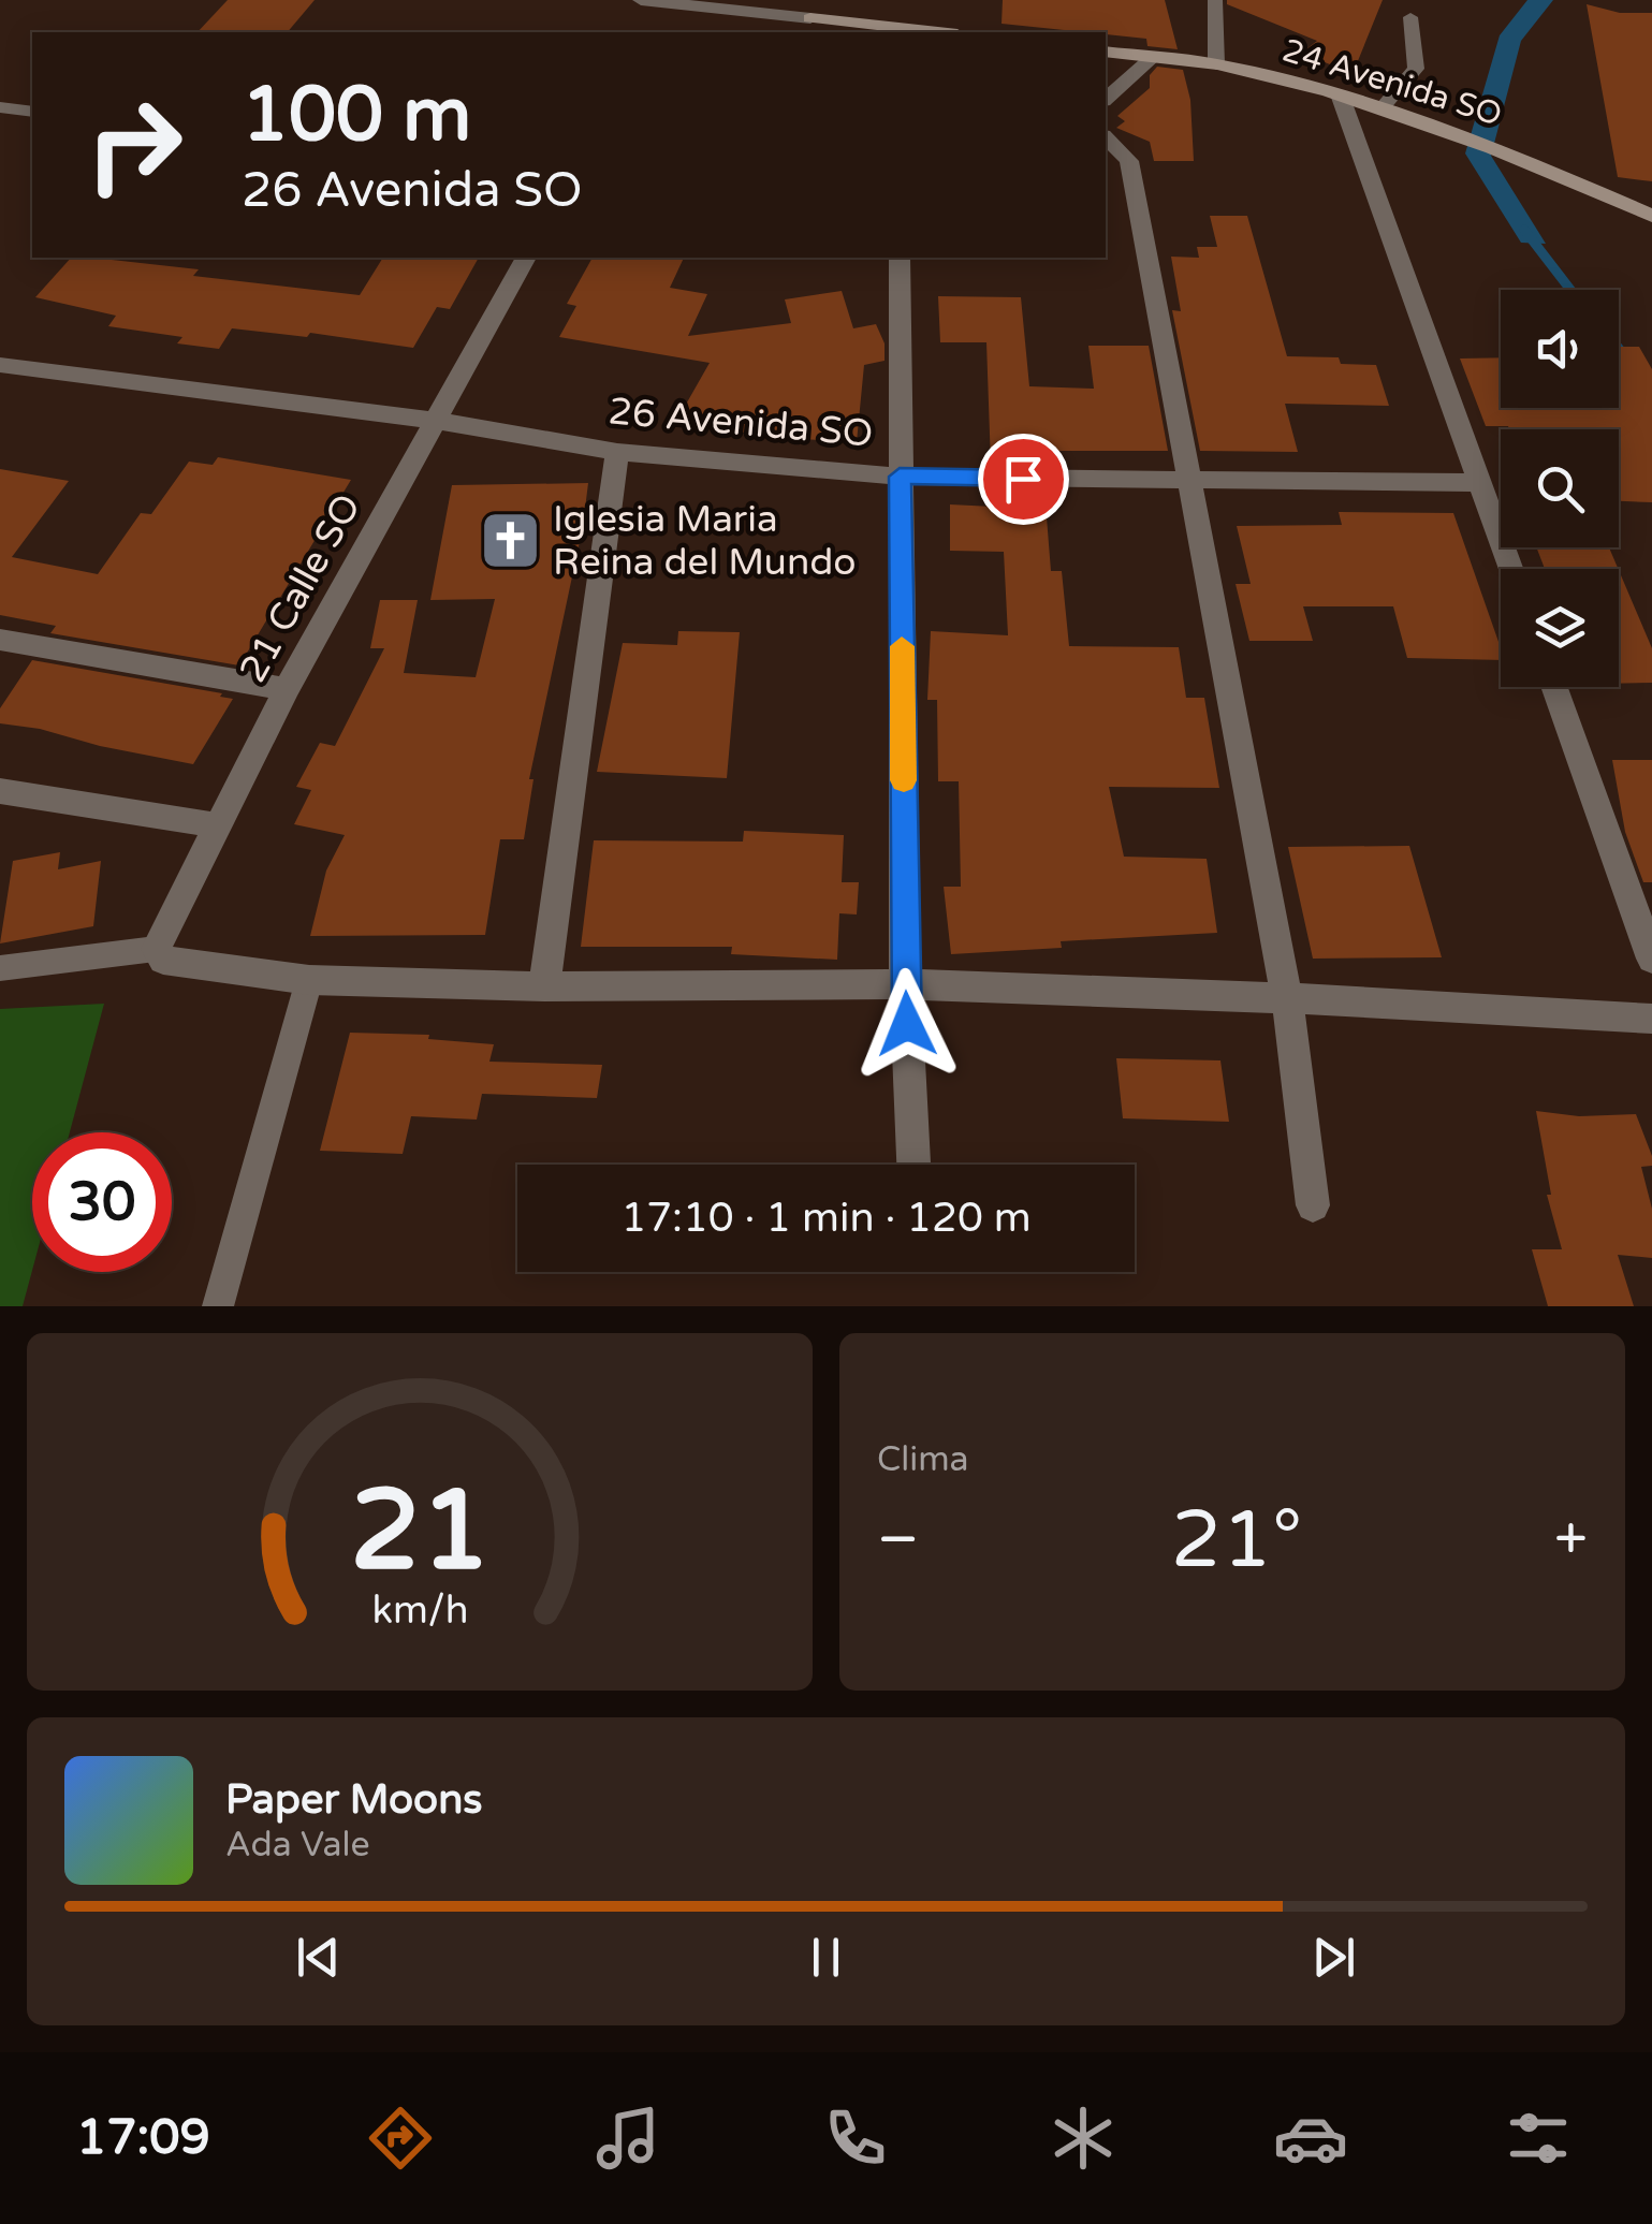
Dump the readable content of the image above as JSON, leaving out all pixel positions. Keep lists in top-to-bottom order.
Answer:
{
  "streets": {
    "street": ["24 Avenida SO", "26 Avenida SO", "21 Calle SO"]
  },
  "crossings": [
    ["26 Avenida SO", "21 Calle SO"]
  ],
  "places": {
    "church": ["Iglesia Maria Reina del Mundo"]
  },
  "page": {
    "turn": ["100 m", "26 Avenida SO"],
    "limit": "30",
    "trip": "17:10 · 1 min · 120 m",
    "tile": "Clima",
    "heat": ["−", "21°", "+"],
    "song": ["Paper Moons", "Ada Vale"],
    "tabs": "17:09",
    "gauge": ["21", "km/h"]
  }
}
